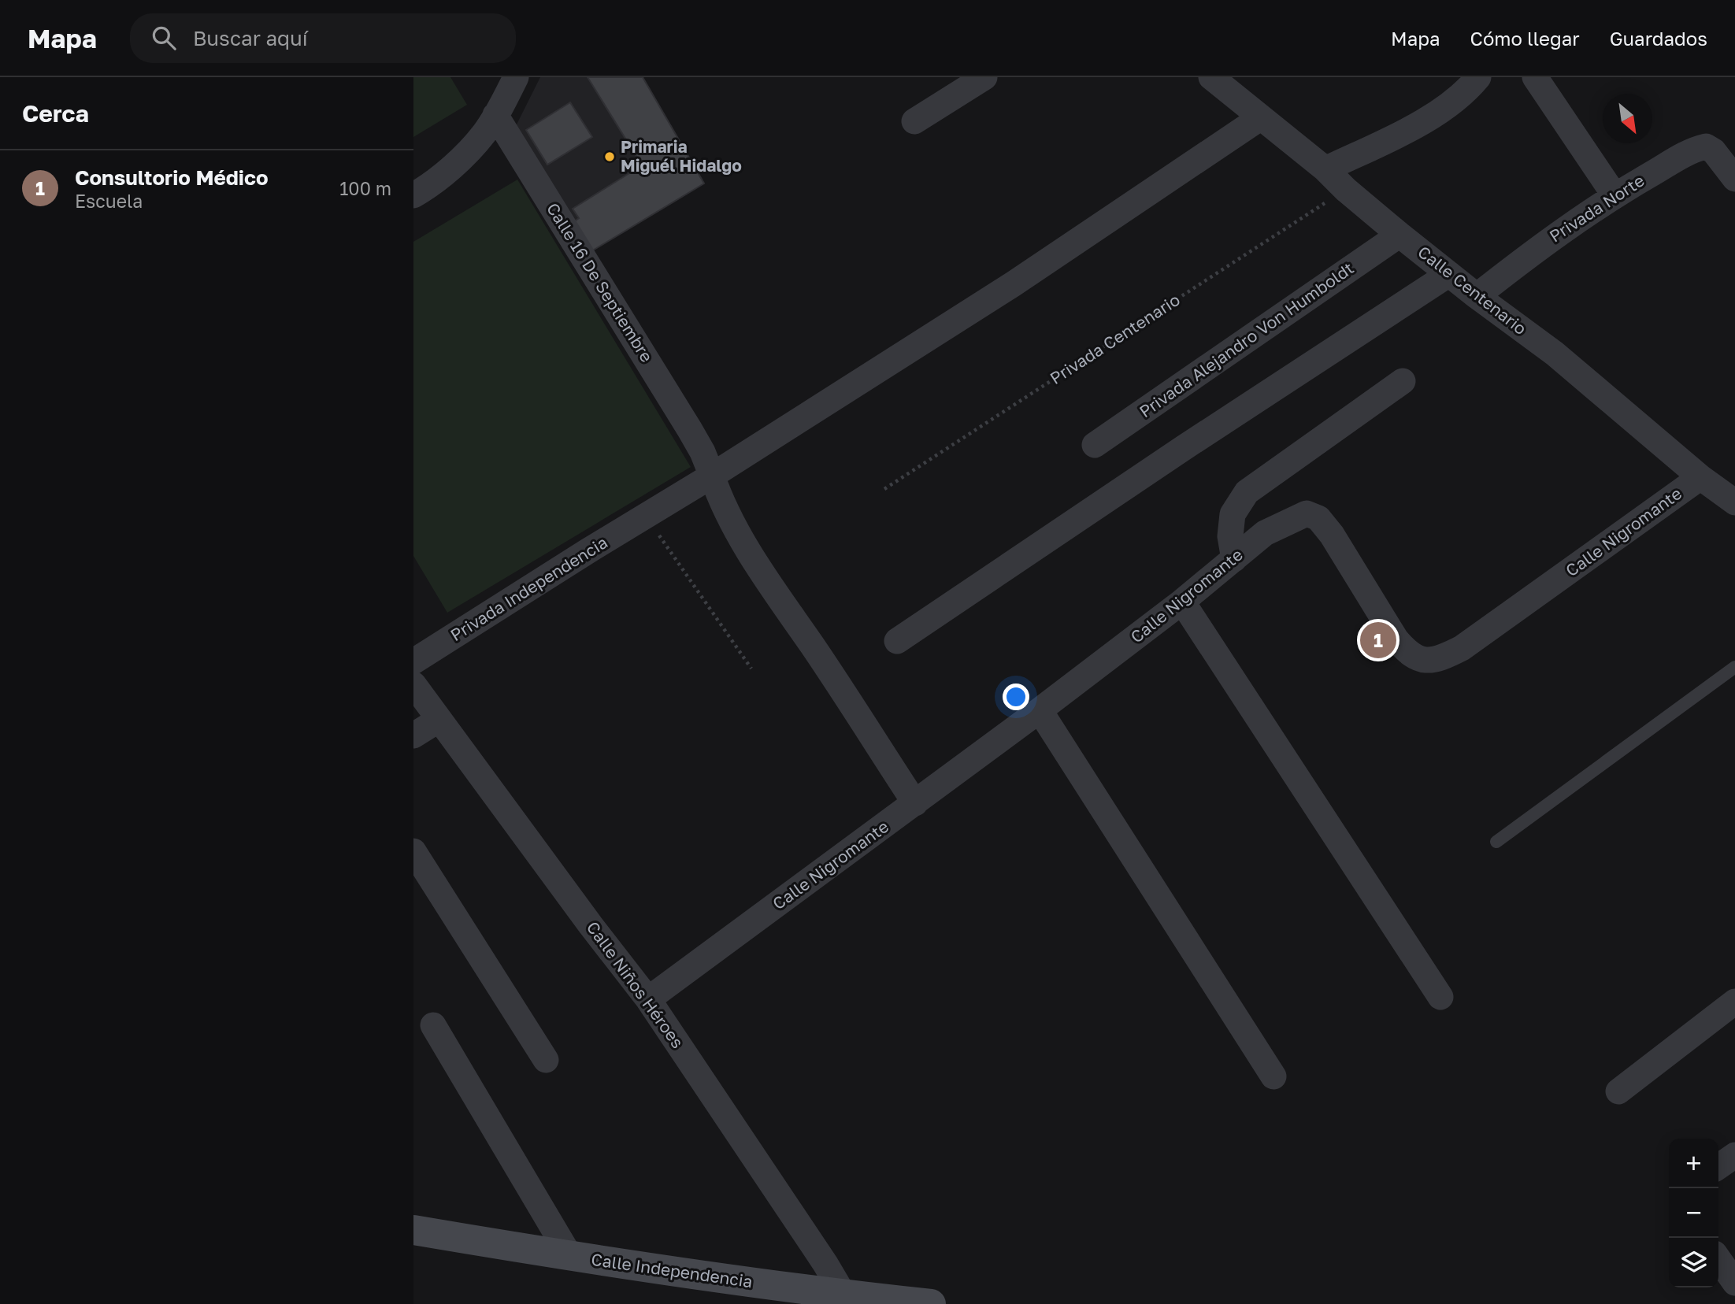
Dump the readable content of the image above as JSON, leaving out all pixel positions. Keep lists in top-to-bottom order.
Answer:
{
  "streets": {
    "main road": ["Calle Independencia"],
    "street": [
      "Privada Norte",
      "Calle 16 De Septiembre",
      "Calle Centenario",
      "Privada Alejandro Von Humboldt",
      "Calle Nigromante",
      "Privada Independencia",
      "Calle Niños Héroes"
    ],
    "path": ["Privada Centenario"]
  },
  "crossings": [
    ["Privada Norte", "Calle Centenario"],
    ["Calle 16 De Septiembre", "Privada Independencia"],
    ["Calle Centenario", "Privada Centenario"],
    ["Calle Centenario", "Privada Alejandro Von Humboldt"],
    ["Calle Centenario", "Calle Nigromante"],
    ["Calle Centenario", "Privada Independencia"],
    ["Calle Nigromante", "Calle Niños Héroes"],
    ["Calle Niños Héroes", "Calle Independencia"]
  ],
  "places": ["Primaria Miguél Hidalgo"],
  "north": "bottom right",
  "page": {
    "header": "Mapa",
    "search": "Buscar aquí",
    "nav": ["Mapa", "Cómo llegar", "Guardados"],
    "heading": "Cerca",
    "list": [
      {
        "mark": "1",
        "name": "Consultorio Médico",
        "note": "Escuela",
        "value": "100 m"
      }
    ],
    "pins": "1",
    "map_buttons": ["+", "−"]
  }
}
